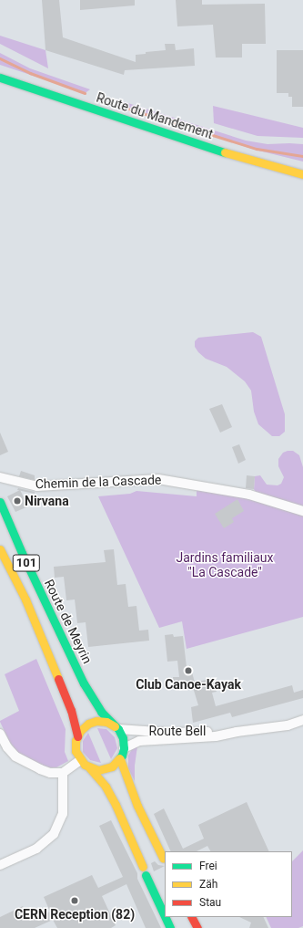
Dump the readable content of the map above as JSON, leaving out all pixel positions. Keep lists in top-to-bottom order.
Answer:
{
  "streets": {
    "main road": ["Route du Mandement", "101", "Route de Meyrin"],
    "street": ["Chemin de la Cascade", "Route Bell"]
  },
  "crossings": [
    ["101", "Route de Meyrin"],
    ["101", "Route Bell"],
    ["Route de Meyrin", "Route Bell"]
  ],
  "parks": ["Jardins familiaux \"La Cascade\""],
  "places": ["Nirvana", "Club Canoe-Kayak", "CERN Reception (82)"],
  "legend": ["Frei", "Zäh", "Stau"]
}
